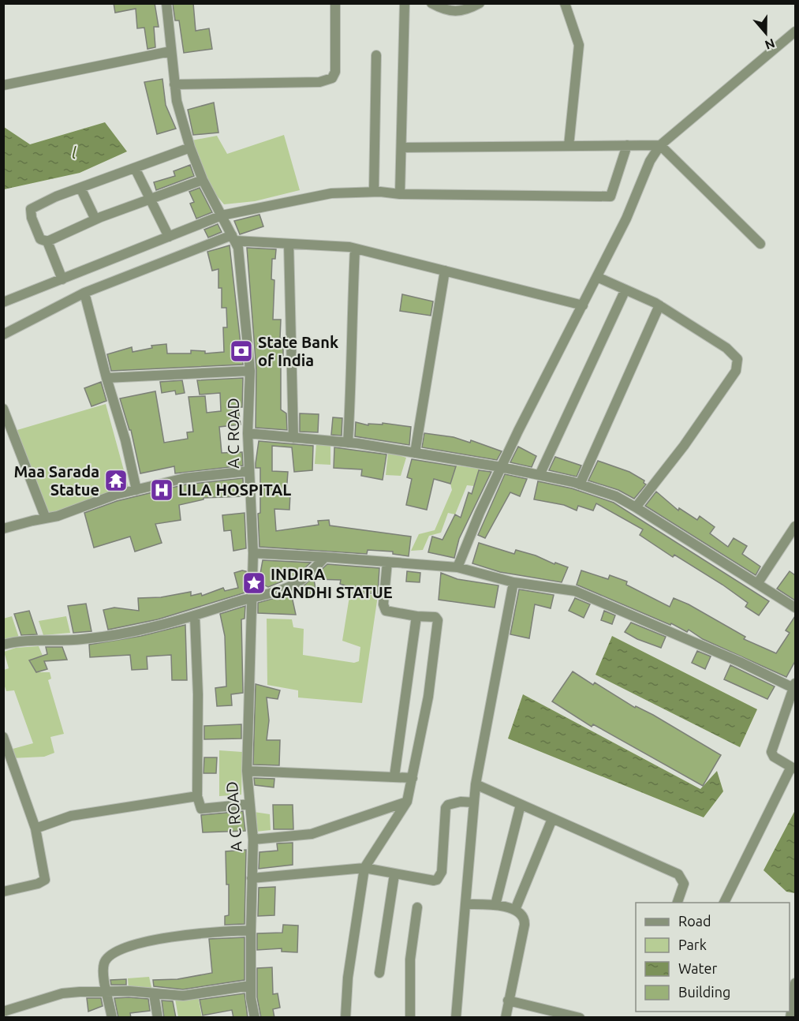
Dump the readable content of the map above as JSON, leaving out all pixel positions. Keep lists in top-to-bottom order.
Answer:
{
  "streets": {
    "street": ["A C ROAD"]
  },
  "water": ["l"],
  "places": {
    "bank": ["State Bank of India"],
    "temple": ["Maa Sarada Statue"],
    "hospital": ["LILA HOSPITAL"],
    "place": ["INDIRA GANDHI STATUE"]
  },
  "legend": [
    "Road",
    "Park",
    "Water",
    "Building"
  ],
  "north": "bottom"
}
